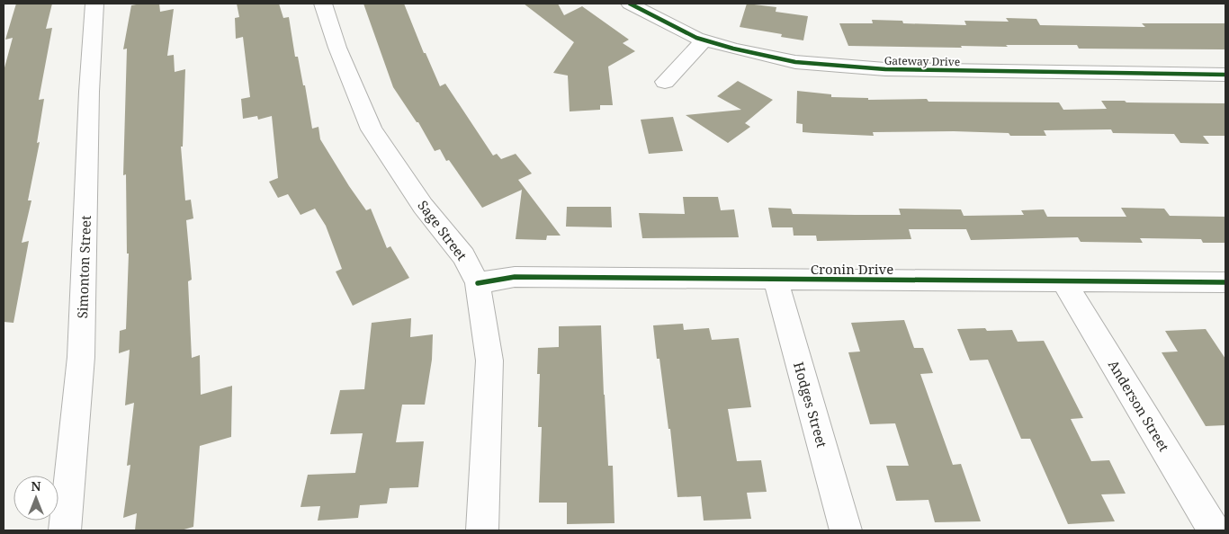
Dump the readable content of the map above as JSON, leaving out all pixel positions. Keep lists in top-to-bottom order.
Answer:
{
  "streets": {
    "street": [
      "Gateway Drive",
      "Sage Street",
      "Simonton Street",
      "Cronin Drive",
      "Hodges Street",
      "Anderson Street"
    ]
  },
  "crossings": [
    ["Sage Street", "Cronin Drive"],
    ["Cronin Drive", "Hodges Street"],
    ["Cronin Drive", "Anderson Street"]
  ],
  "north": "top"
}
